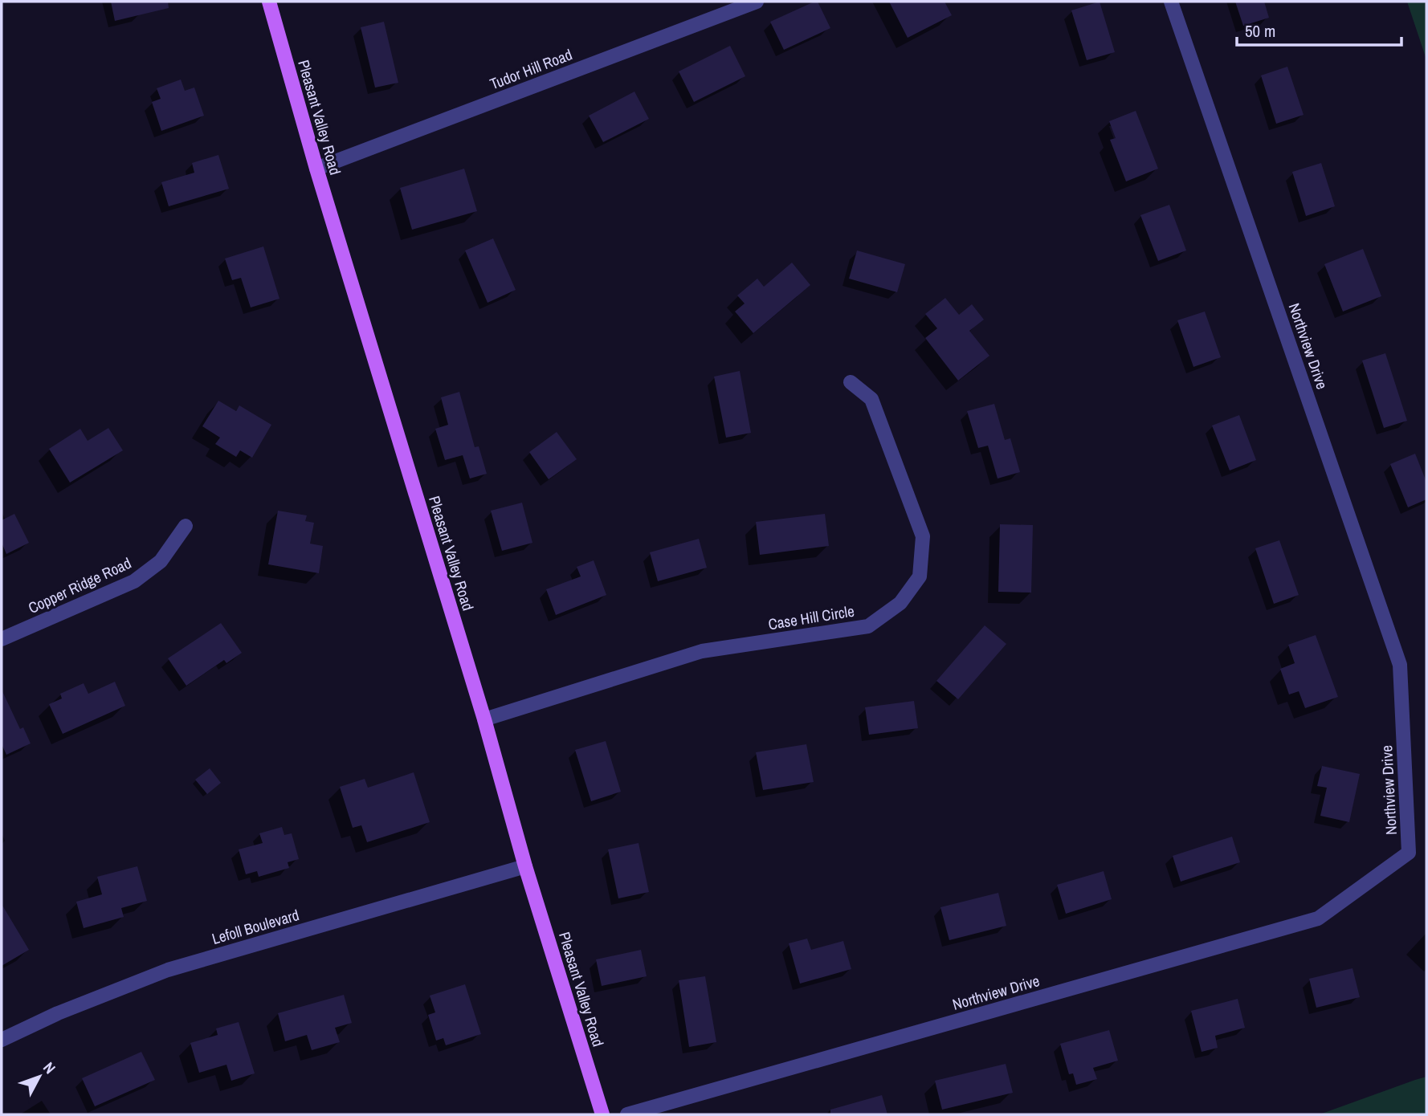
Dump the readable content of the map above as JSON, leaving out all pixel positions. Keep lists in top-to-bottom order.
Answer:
{
  "streets": {
    "main road": ["Pleasant Valley Road"],
    "street": [
      "Tudor Hill Road",
      "Northview Drive",
      "Copper Ridge Road",
      "Case Hill Circle",
      "Lefoll Boulevard"
    ]
  },
  "crossings": [
    ["Tudor Hill Road", "Pleasant Valley Road"],
    ["Pleasant Valley Road", "Case Hill Circle"],
    ["Pleasant Valley Road", "Lefoll Boulevard"]
  ],
  "scale_bar": "50 m",
  "north": "top right"
}
